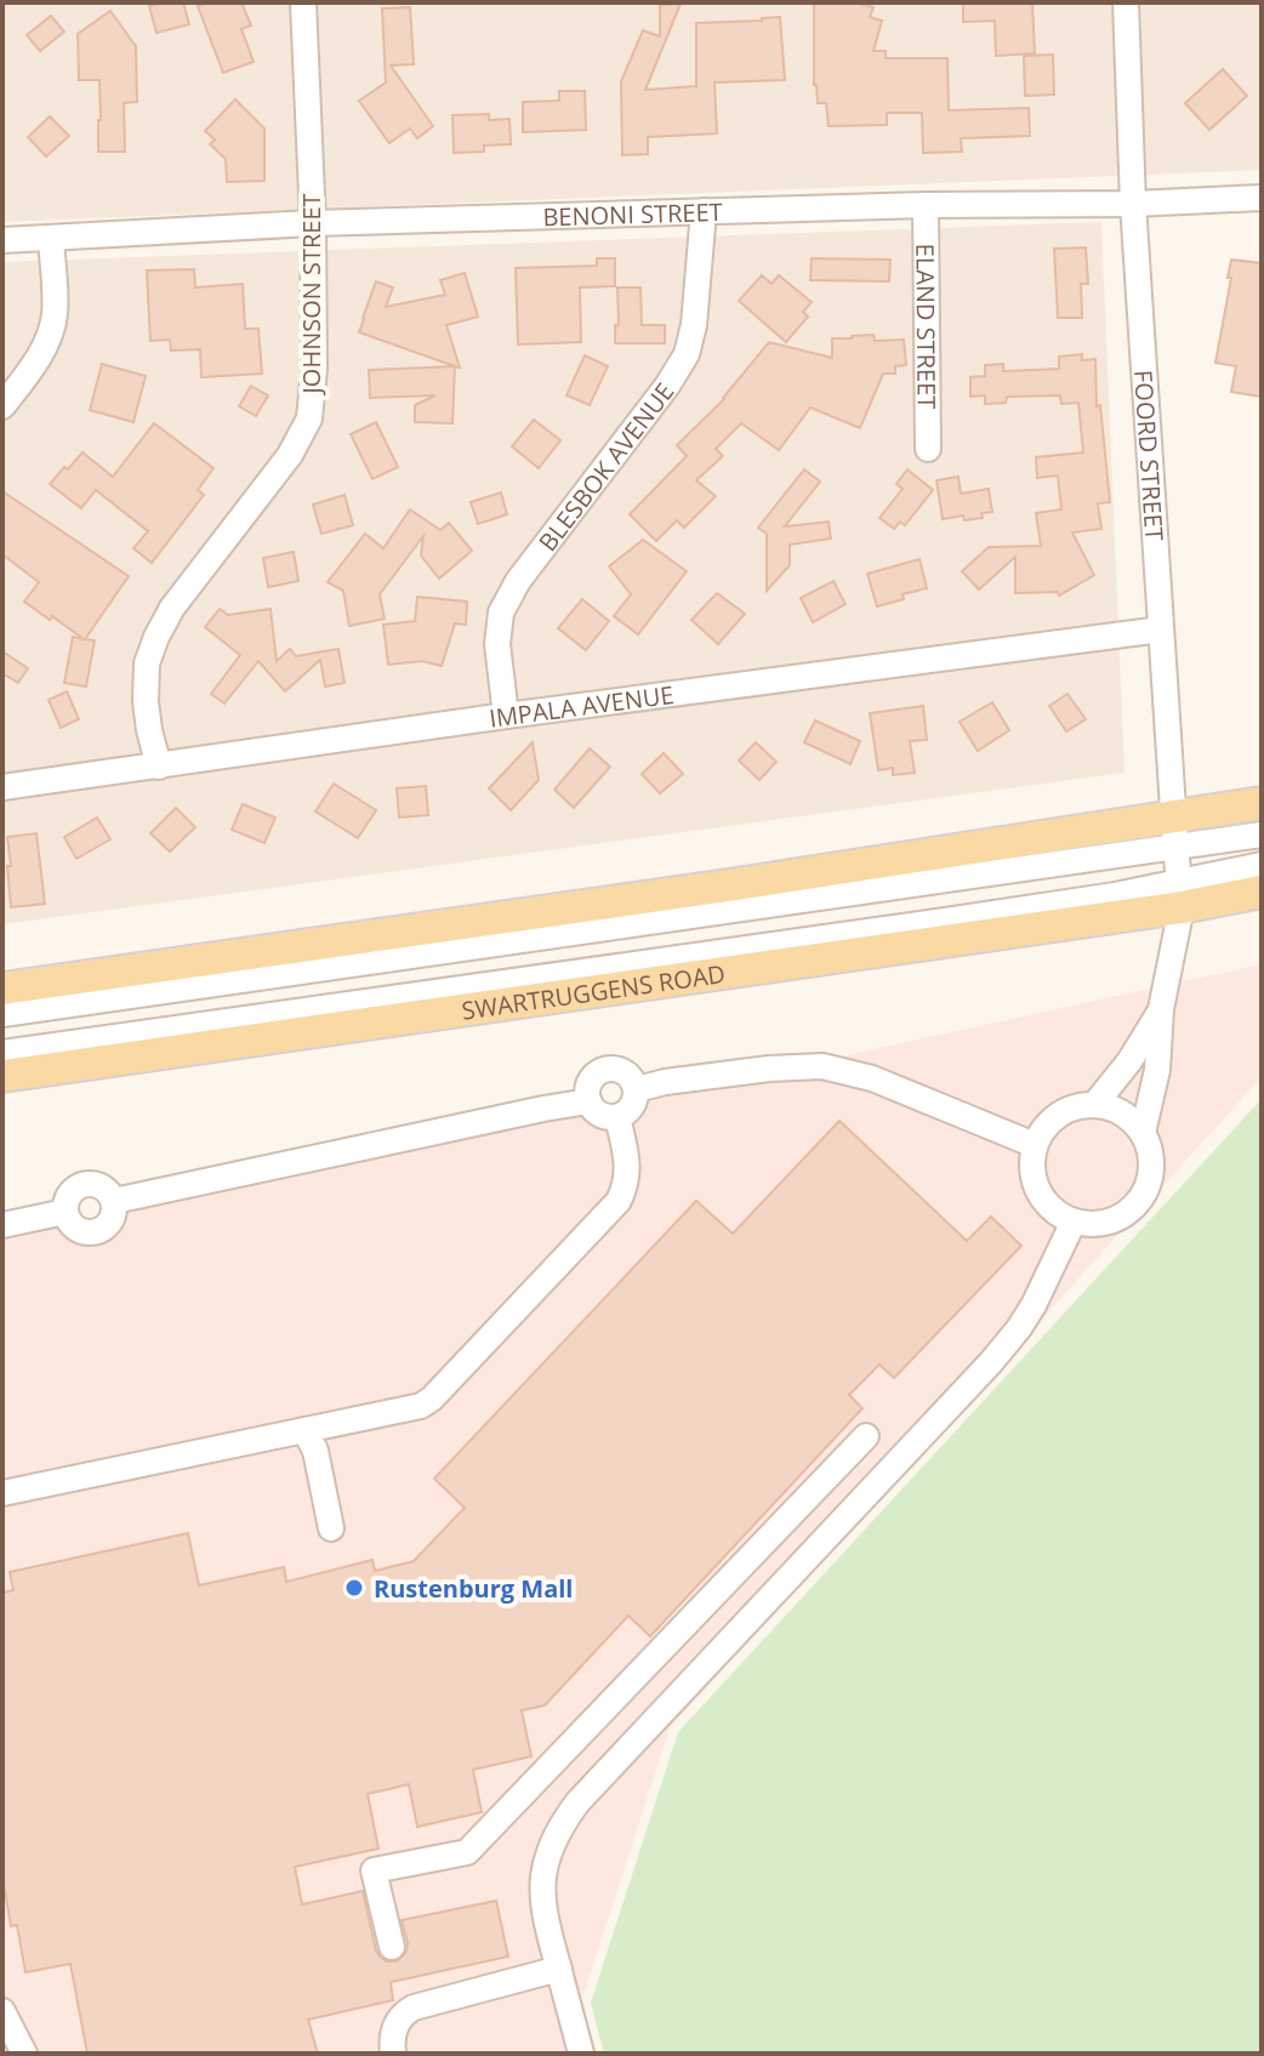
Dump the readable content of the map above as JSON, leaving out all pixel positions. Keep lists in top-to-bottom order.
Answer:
{
  "streets": {
    "main road": ["SWARTRUGGENS ROAD"],
    "street": [
      "BENONI STREET",
      "JOHNSON STREET",
      "ELAND STREET",
      "FOORD STREET",
      "BLESBOK AVENUE",
      "IMPALA AVENUE"
    ]
  },
  "crossings": [
    ["BENONI STREET", "JOHNSON STREET"],
    ["BENONI STREET", "ELAND STREET"],
    ["BENONI STREET", "FOORD STREET"],
    ["BENONI STREET", "BLESBOK AVENUE"],
    ["JOHNSON STREET", "IMPALA AVENUE"],
    ["FOORD STREET", "IMPALA AVENUE"],
    ["FOORD STREET", "SWARTRUGGENS ROAD"],
    ["BLESBOK AVENUE", "IMPALA AVENUE"]
  ],
  "places": ["Rustenburg Mall"]
}
